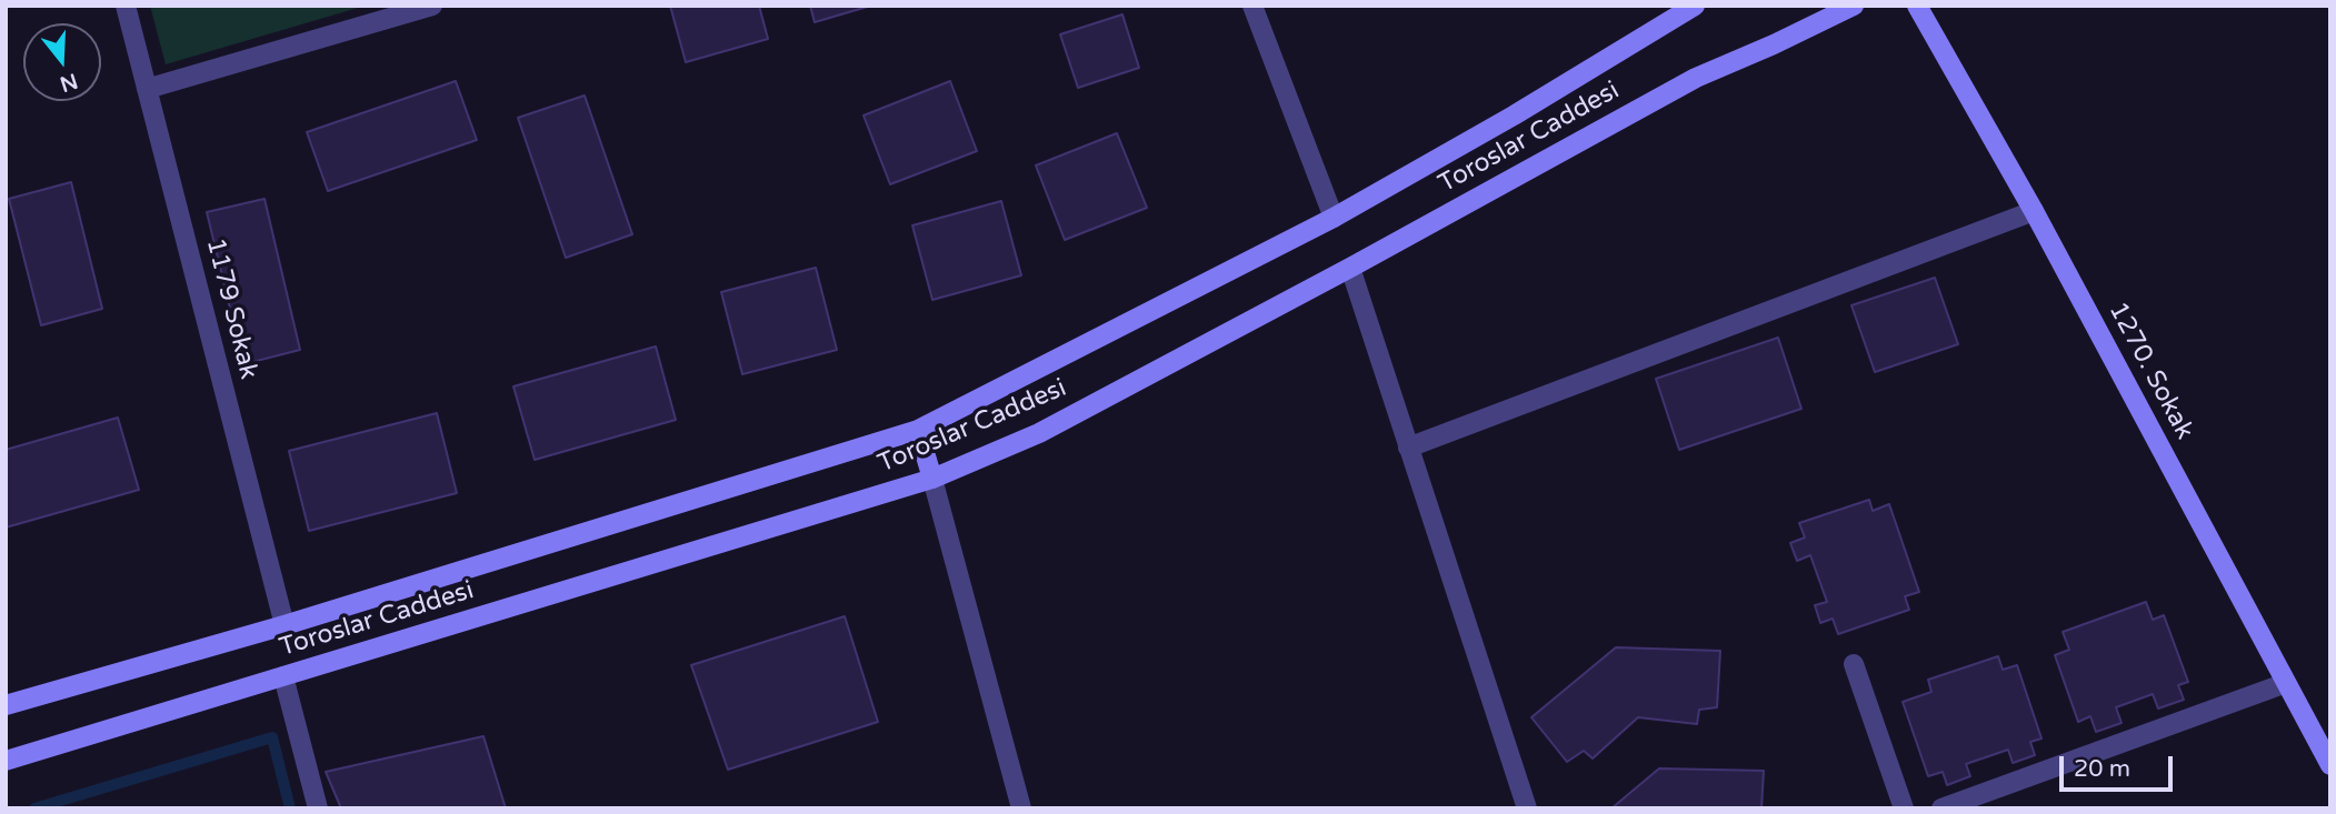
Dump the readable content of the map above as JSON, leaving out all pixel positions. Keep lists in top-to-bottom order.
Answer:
{
  "streets": {
    "street": ["Toroslar Caddesi", "1179 Sokak", "1270. Sokak"]
  },
  "crossings": [
    ["Toroslar Caddesi", "1179 Sokak"]
  ],
  "scale_bar": "20 m",
  "north": "bottom"
}
